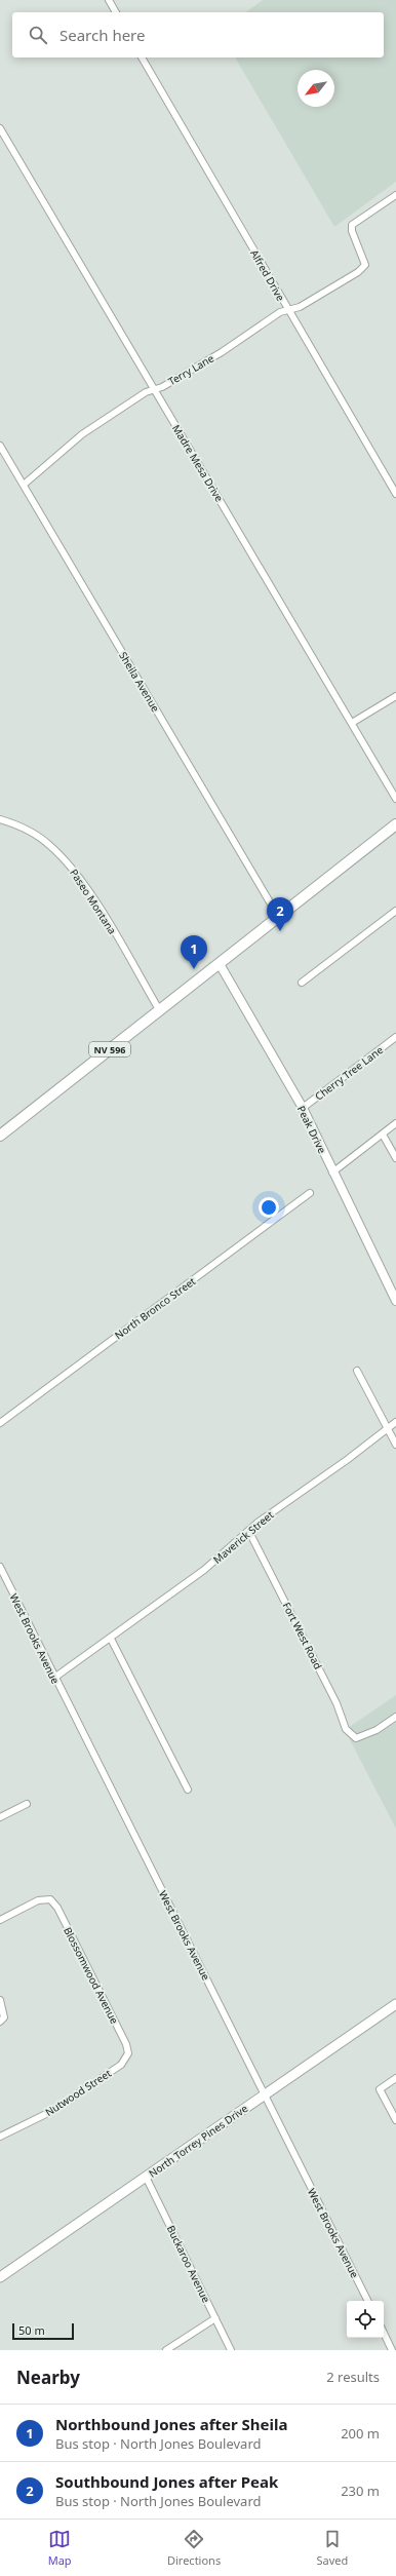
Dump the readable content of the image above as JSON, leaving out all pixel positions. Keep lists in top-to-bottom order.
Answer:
{
  "streets": {
    "main road": ["NV 596", "North Torrey Pines Drive"],
    "street": [
      "Alfred Drive",
      "Terry Lane",
      "Madre Mesa Drive",
      "Sheila Avenue",
      "Paseo Montana",
      "Cherry Tree Lane",
      "Peak Drive",
      "North Bronco Street",
      "Maverick Street",
      "Fort West Road",
      "West Brooks Avenue",
      "Blossomwood Avenue",
      "Nutwood Street",
      "Buckaroo Avenue"
    ]
  },
  "crossings": [
    ["Alfred Drive", "Terry Lane"],
    ["Terry Lane", "Madre Mesa Drive"],
    ["Terry Lane", "Sheila Avenue"],
    ["Sheila Avenue", "NV 596"],
    ["Paseo Montana", "NV 596"],
    ["NV 596", "Peak Drive"],
    ["Cherry Tree Lane", "Peak Drive"],
    ["Maverick Street", "Fort West Road"],
    ["Maverick Street", "West Brooks Avenue"],
    ["West Brooks Avenue", "North Torrey Pines Drive"],
    ["Blossomwood Avenue", "Nutwood Street"],
    ["North Torrey Pines Drive", "Buckaroo Avenue"]
  ],
  "scale_bar": "50 m",
  "north": "bottom left",
  "page": {
    "search": "Search here",
    "pins": ["2", "1"],
    "scale": "50 m",
    "heading": ["Nearby", "2 results"],
    "list": [
      {
        "mark": "1",
        "name": "Northbound Jones after Sheila",
        "note": "Bus stop · North Jones Boulevard",
        "value": "200 m"
      },
      {
        "mark": "2",
        "name": "Southbound Jones after Peak",
        "note": "Bus stop · North Jones Boulevard",
        "value": "230 m"
      }
    ],
    "nav": ["Map", "Directions", "Saved"]
  }
}
